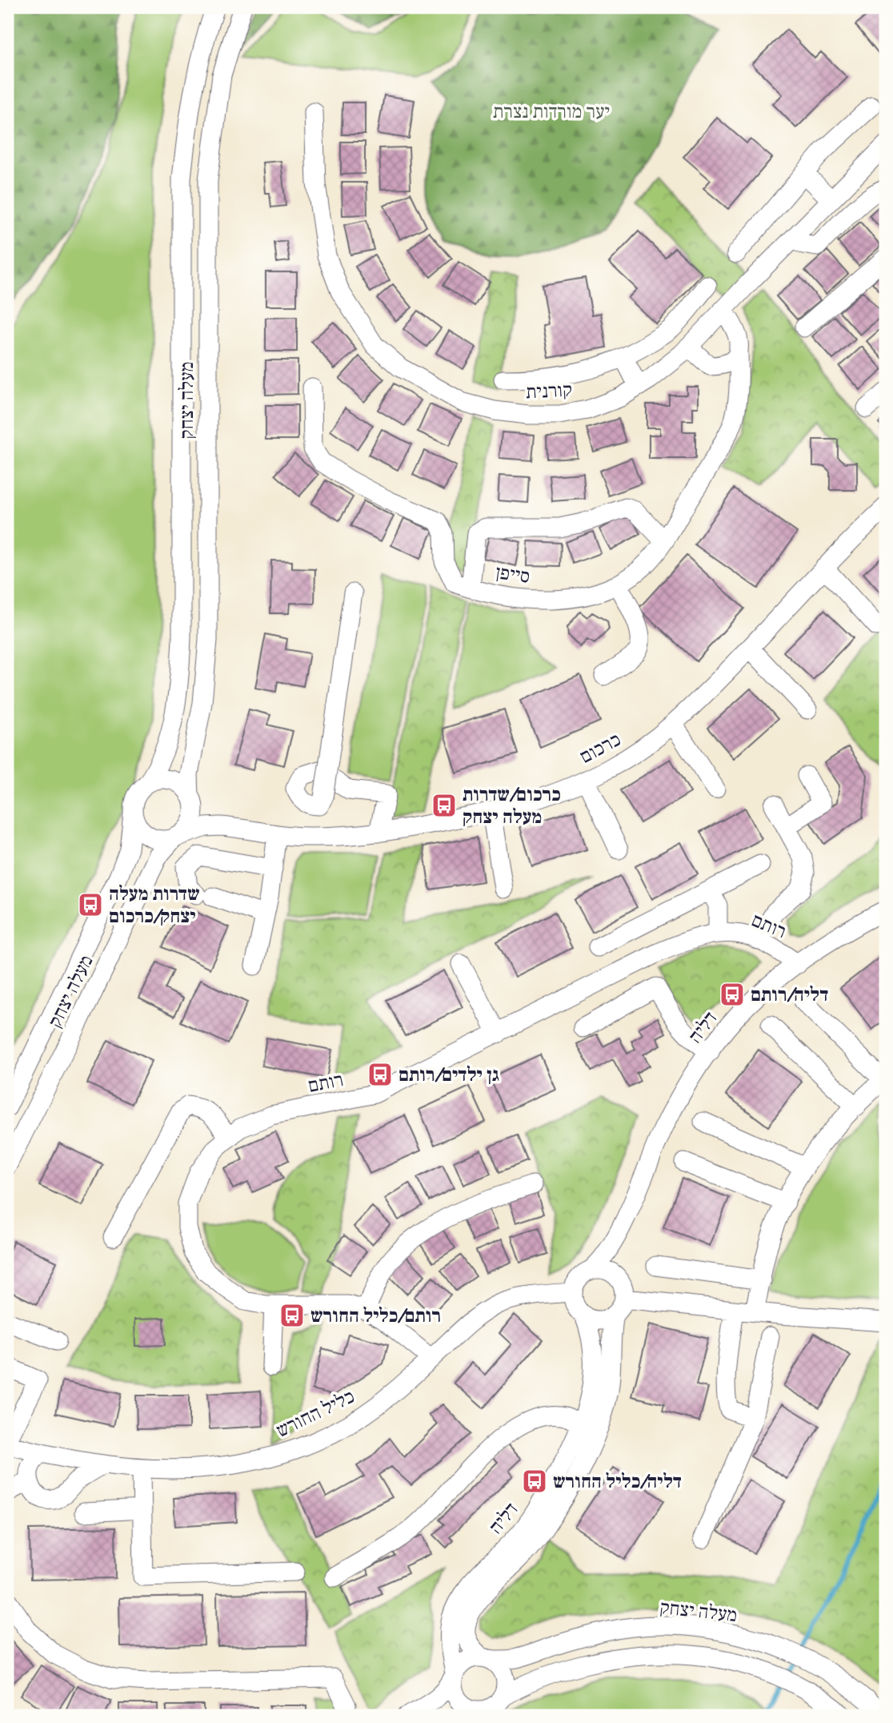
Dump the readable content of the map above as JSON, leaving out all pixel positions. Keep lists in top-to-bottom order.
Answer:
{
  "streets": {
    "street": [
      "קורנית",
      "מעלה יצחק",
      "סייפן",
      "כרכום",
      "רותם",
      "דליה",
      "כליל החורש"
    ]
  },
  "crossings": [
    ["קורנית", "סייפן"],
    ["מעלה יצחק", "כרכום"],
    ["מעלה יצחק", "דליה"],
    ["רותם", "דליה"],
    ["רותם", "כליל החורש"],
    ["דליה", "כליל החורש"]
  ],
  "parks": ["יער מורדות נצרת"],
  "places": {
    "bus stop": [
      "כרכום/שדרות מעלה יצחק",
      "שדרות מעלה יצחק/כרכום",
      "דליה/רותם",
      "גן ילדים/רותם",
      "רותם/כליל החורש",
      "דליה/כליל החורש"
    ]
  }
}
